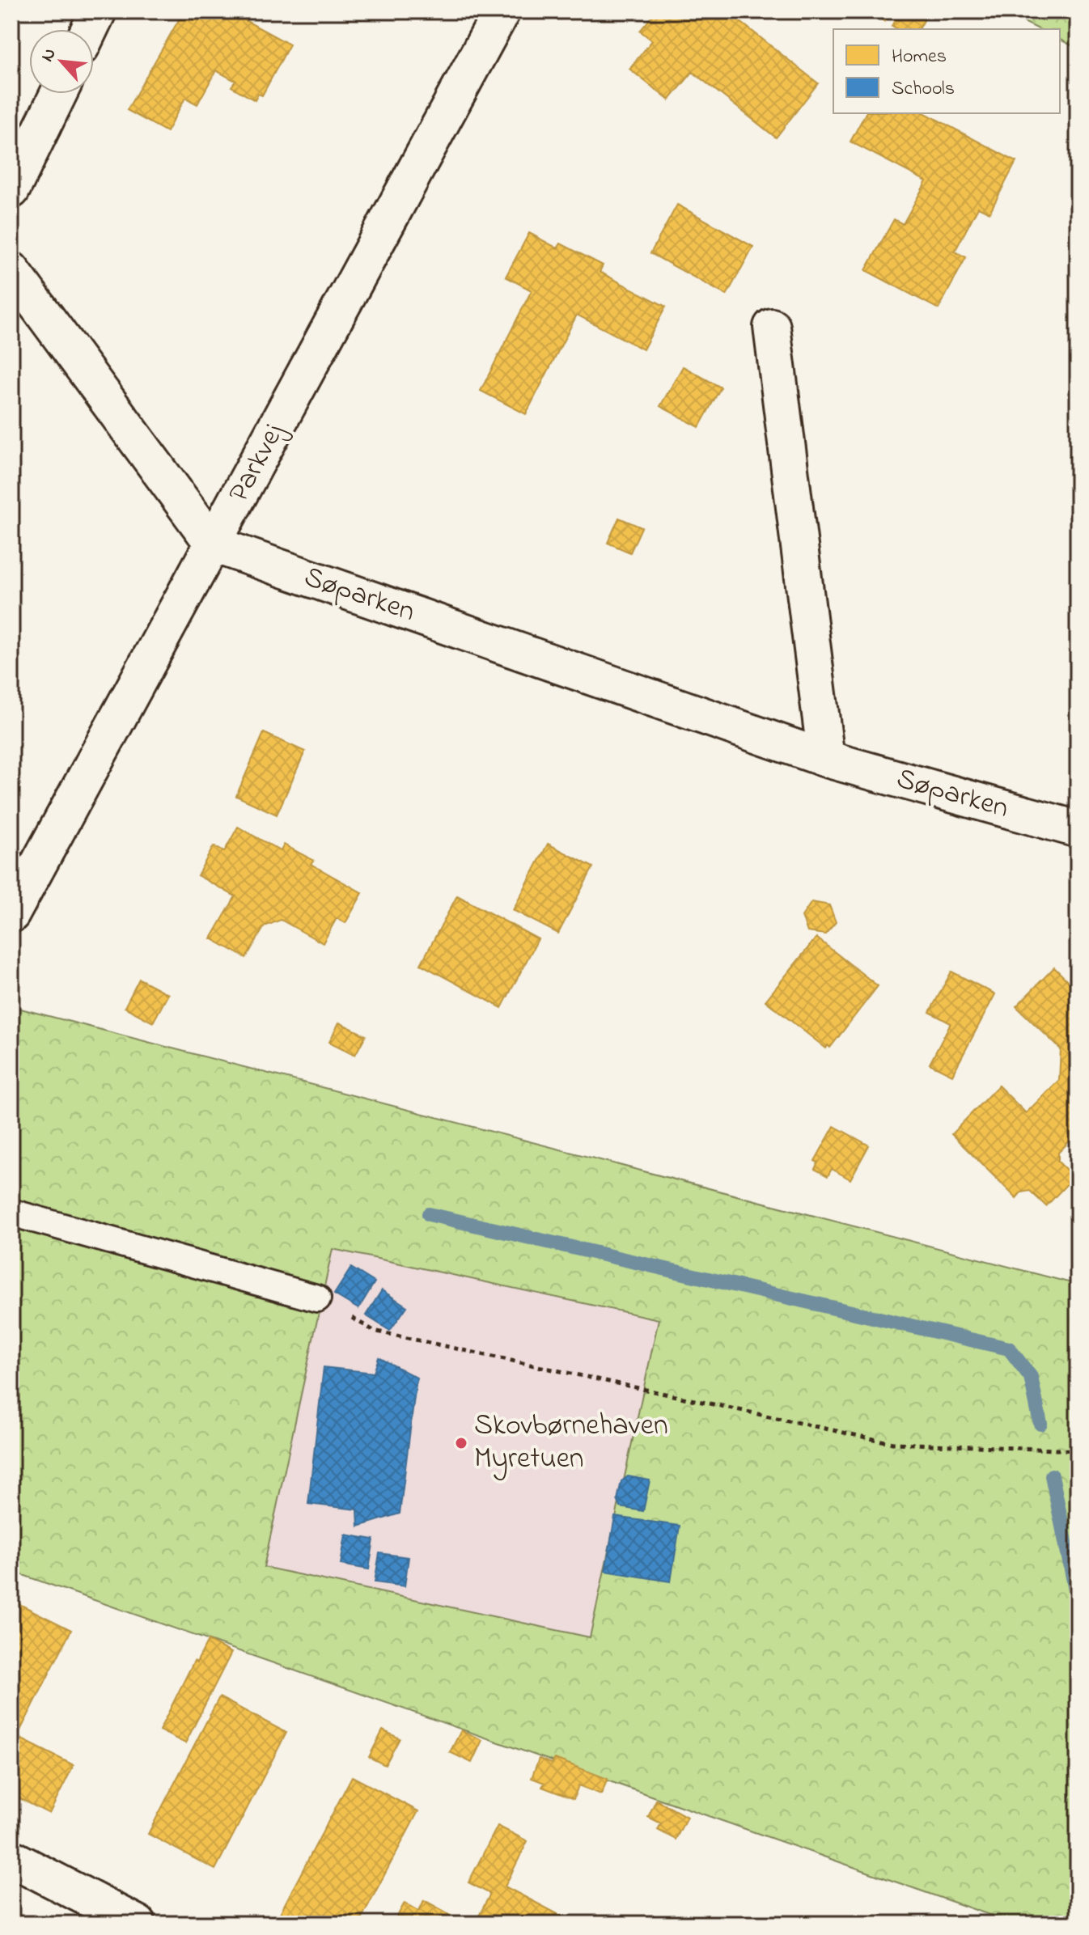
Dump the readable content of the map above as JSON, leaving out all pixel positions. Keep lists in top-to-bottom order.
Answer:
{
  "streets": {
    "street": ["Parkvej", "Søparken"]
  },
  "crossings": [
    ["Parkvej", "Søparken"]
  ],
  "places": ["Skovbørnehaven Myretuen"],
  "legend": ["Homes", "Schools"],
  "north": "top left"
}
